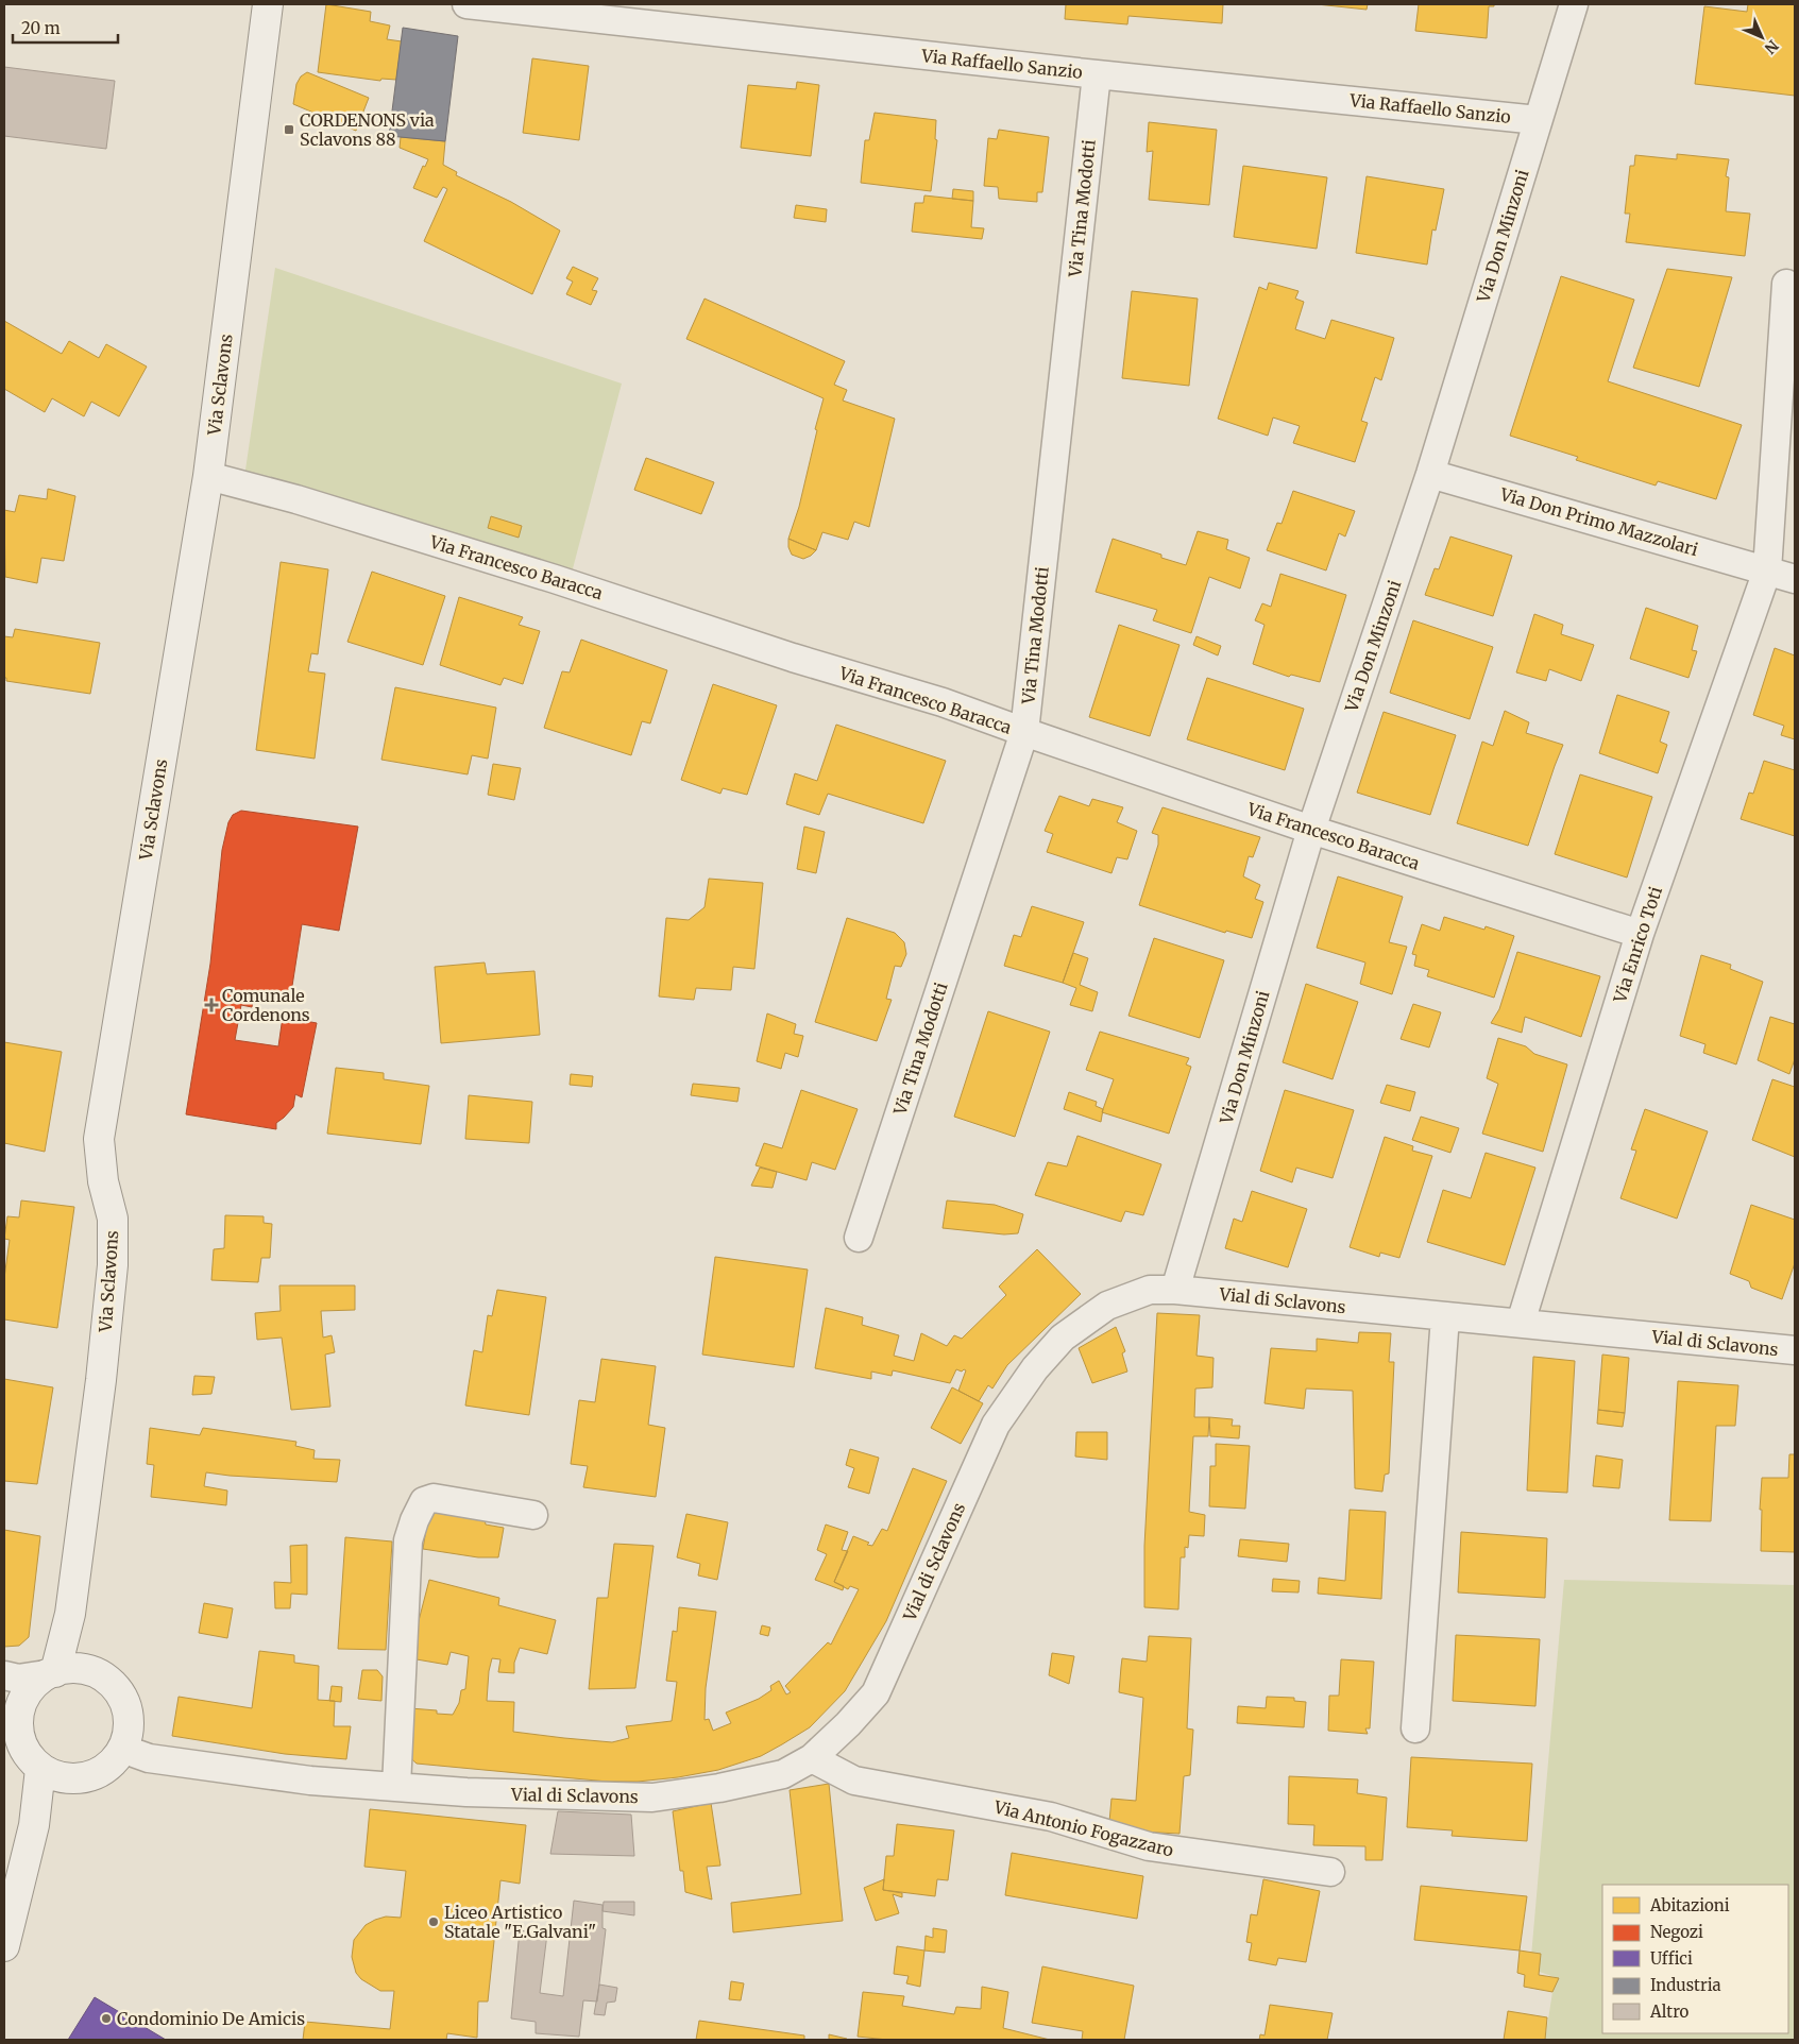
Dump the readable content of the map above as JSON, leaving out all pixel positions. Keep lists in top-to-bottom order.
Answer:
{
  "streets": {
    "street": [
      "Via Raffaello Sanzio",
      "Via Tina Modotti",
      "Via Don Minzoni",
      "Via Sclavons",
      "Via Don Primo Mazzolari",
      "Via Francesco Baracca",
      "Via Enrico Toti",
      "Vial di Sclavons",
      "Via Antonio Fogazzaro"
    ]
  },
  "crossings": [
    ["Via Raffaello Sanzio", "Via Tina Modotti"],
    ["Via Raffaello Sanzio", "Via Don Minzoni"],
    ["Via Tina Modotti", "Via Francesco Baracca"],
    ["Via Don Minzoni", "Via Don Primo Mazzolari"],
    ["Via Don Minzoni", "Via Francesco Baracca"],
    ["Via Don Minzoni", "Vial di Sclavons"],
    ["Via Sclavons", "Via Francesco Baracca"],
    ["Via Sclavons", "Vial di Sclavons"],
    ["Via Don Primo Mazzolari", "Via Enrico Toti"],
    ["Via Francesco Baracca", "Via Enrico Toti"],
    ["Via Enrico Toti", "Vial di Sclavons"],
    ["Vial di Sclavons", "Via Antonio Fogazzaro"]
  ],
  "places": {
    "transit": ["CORDENONS via Sclavons 88"],
    "health": ["Comunale Cordenons"],
    "other": ["Liceo Artistico Statale \"E.Galvani\"", "Condominio De Amicis"]
  },
  "legend": [
    "Abitazioni",
    "Negozi",
    "Uffici",
    "Industria",
    "Altro"
  ],
  "scale_bar": "20 m",
  "north": "bottom right"
}
